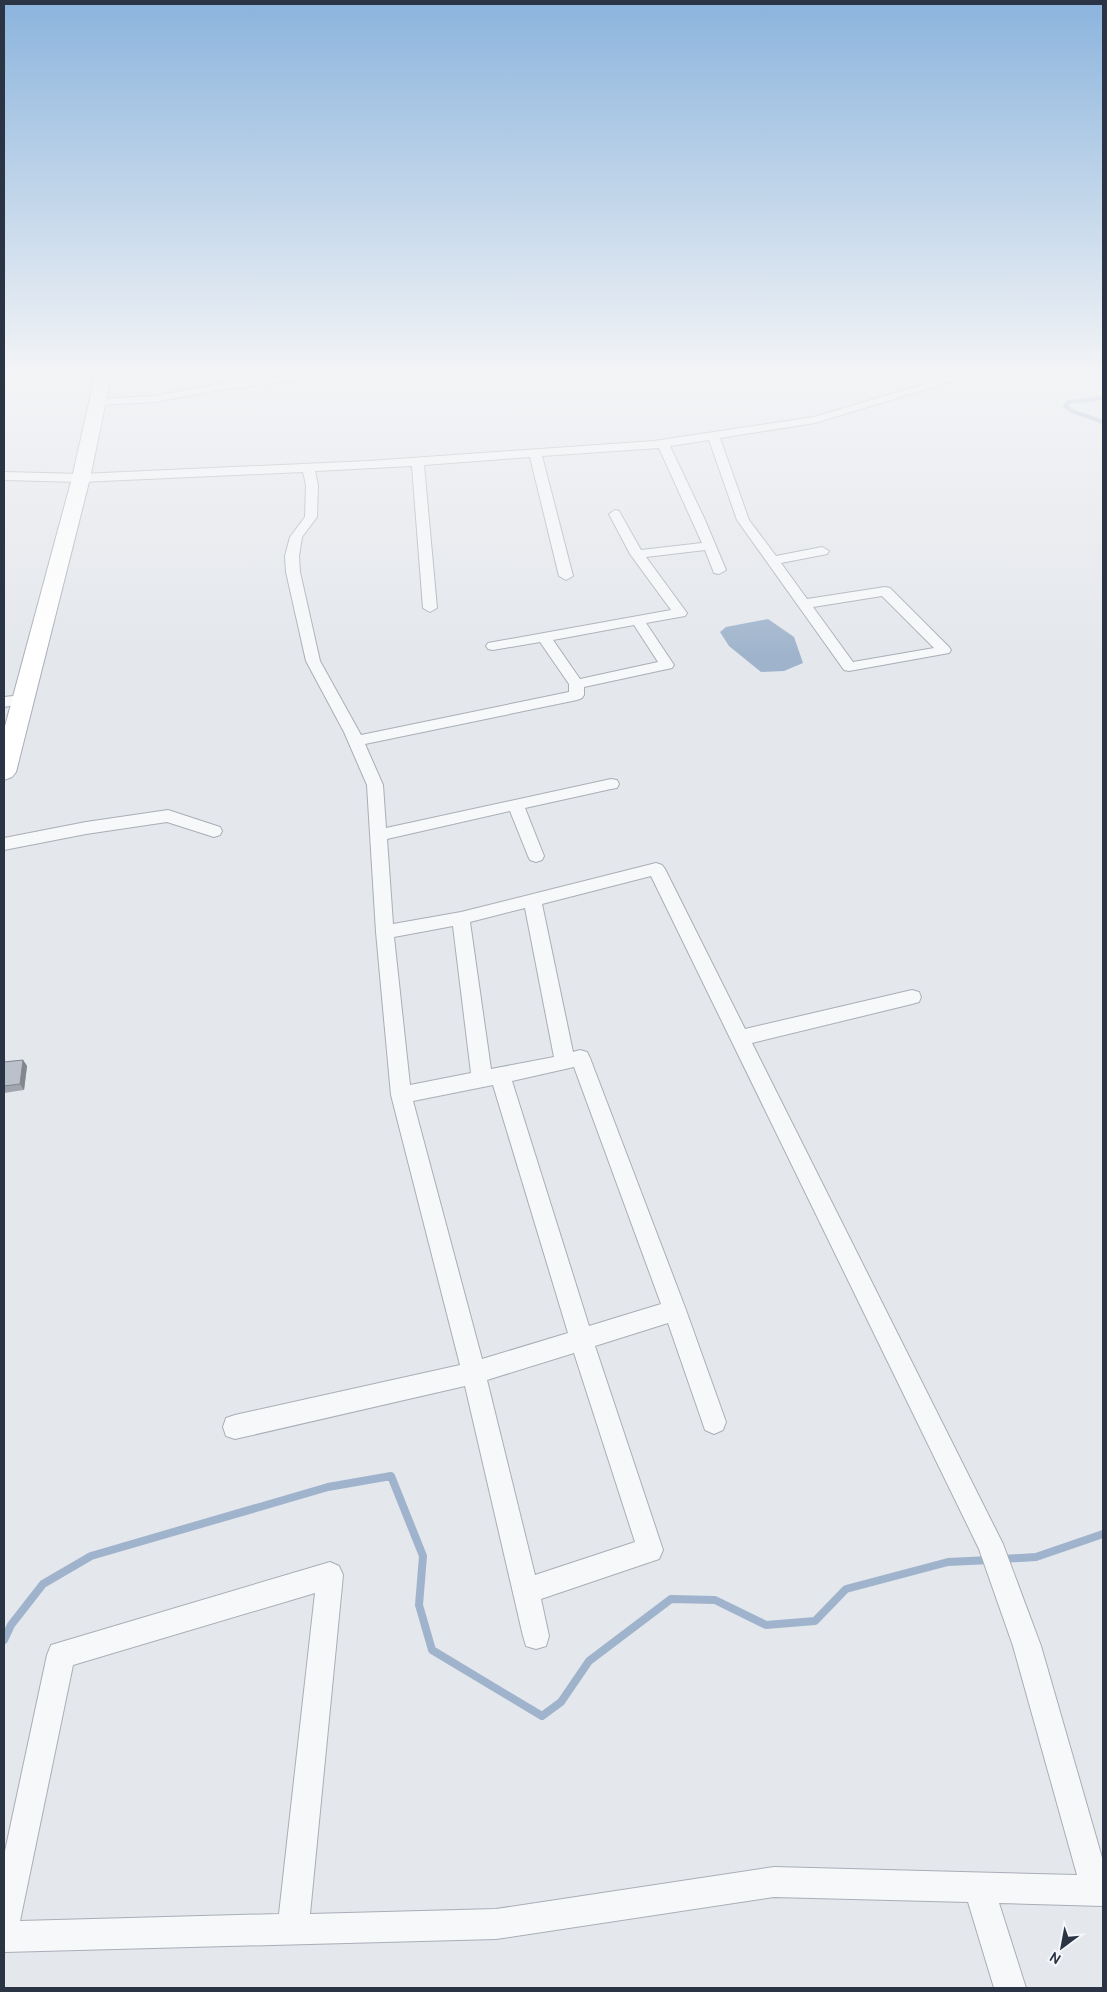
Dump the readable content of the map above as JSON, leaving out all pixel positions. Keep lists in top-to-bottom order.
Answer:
{
  "north": "bottom left"
}
